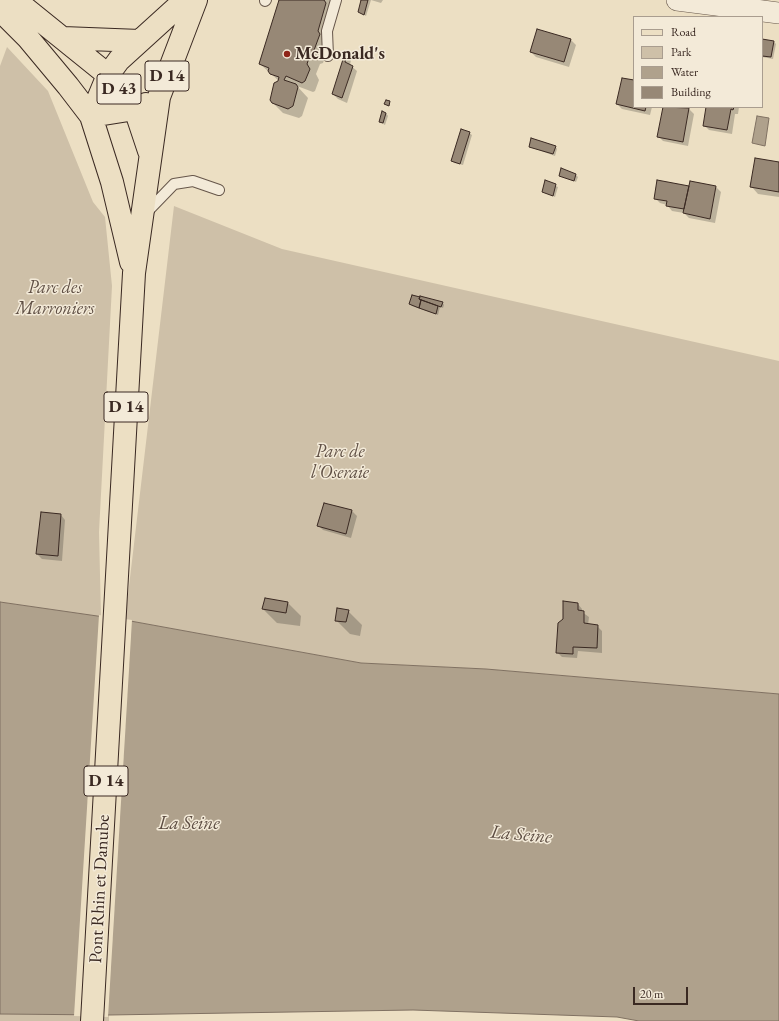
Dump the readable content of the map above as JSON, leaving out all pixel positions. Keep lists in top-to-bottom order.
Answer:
{
  "streets": {
    "main road": ["D 14", "D 43", "Pont Rhin et Danube"]
  },
  "crossings": [
    ["D 14", "D 43"],
    ["D 14", "Pont Rhin et Danube"]
  ],
  "water": ["La Seine"],
  "parks": ["Parc des Marroniers", "Parc de l'Oseraie"],
  "places": ["McDonald's"],
  "legend": [
    "Road",
    "Park",
    "Water",
    "Building"
  ],
  "scale_bar": "20 m"
}
